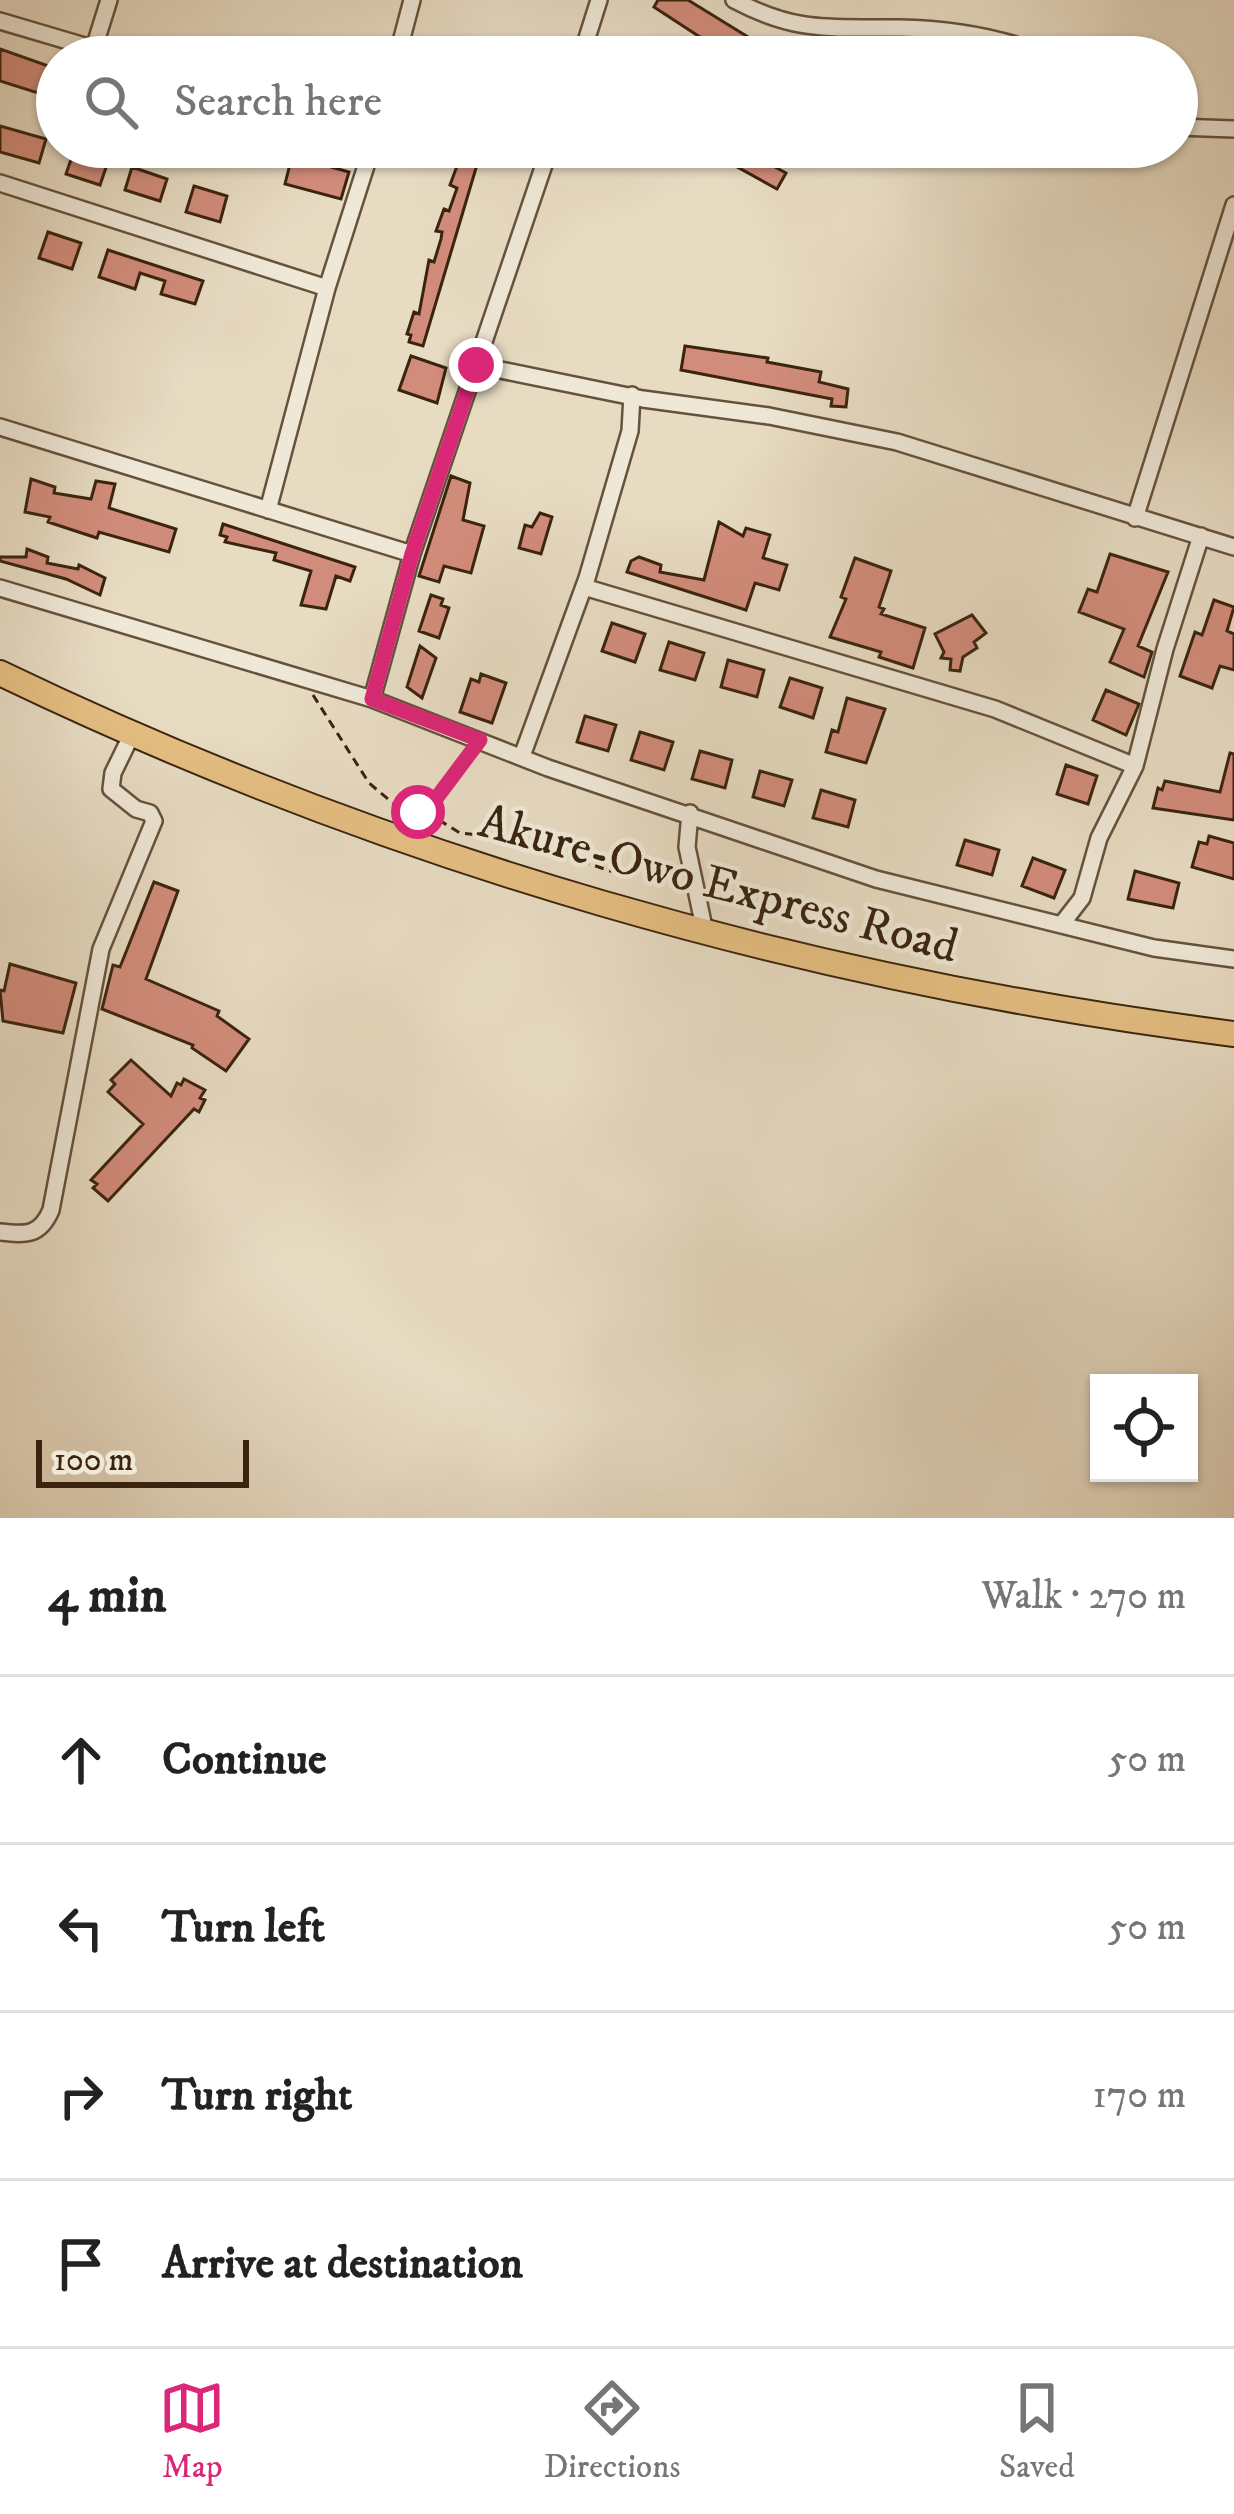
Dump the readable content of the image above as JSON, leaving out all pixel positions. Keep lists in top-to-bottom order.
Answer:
{
  "streets": {
    "highway": ["Akure-Owo Express Road"]
  },
  "scale_bar": "100 m",
  "page": {
    "search": "Search here",
    "scale": "100 m",
    "heading": ["4 min", "Walk · 270 m"],
    "list": [
      ["Continue", "50 m"],
      ["Turn left", "50 m"],
      ["Turn right", "170 m"],
      "Arrive at destination"
    ],
    "nav": ["Map", "Directions", "Saved"]
  }
}
